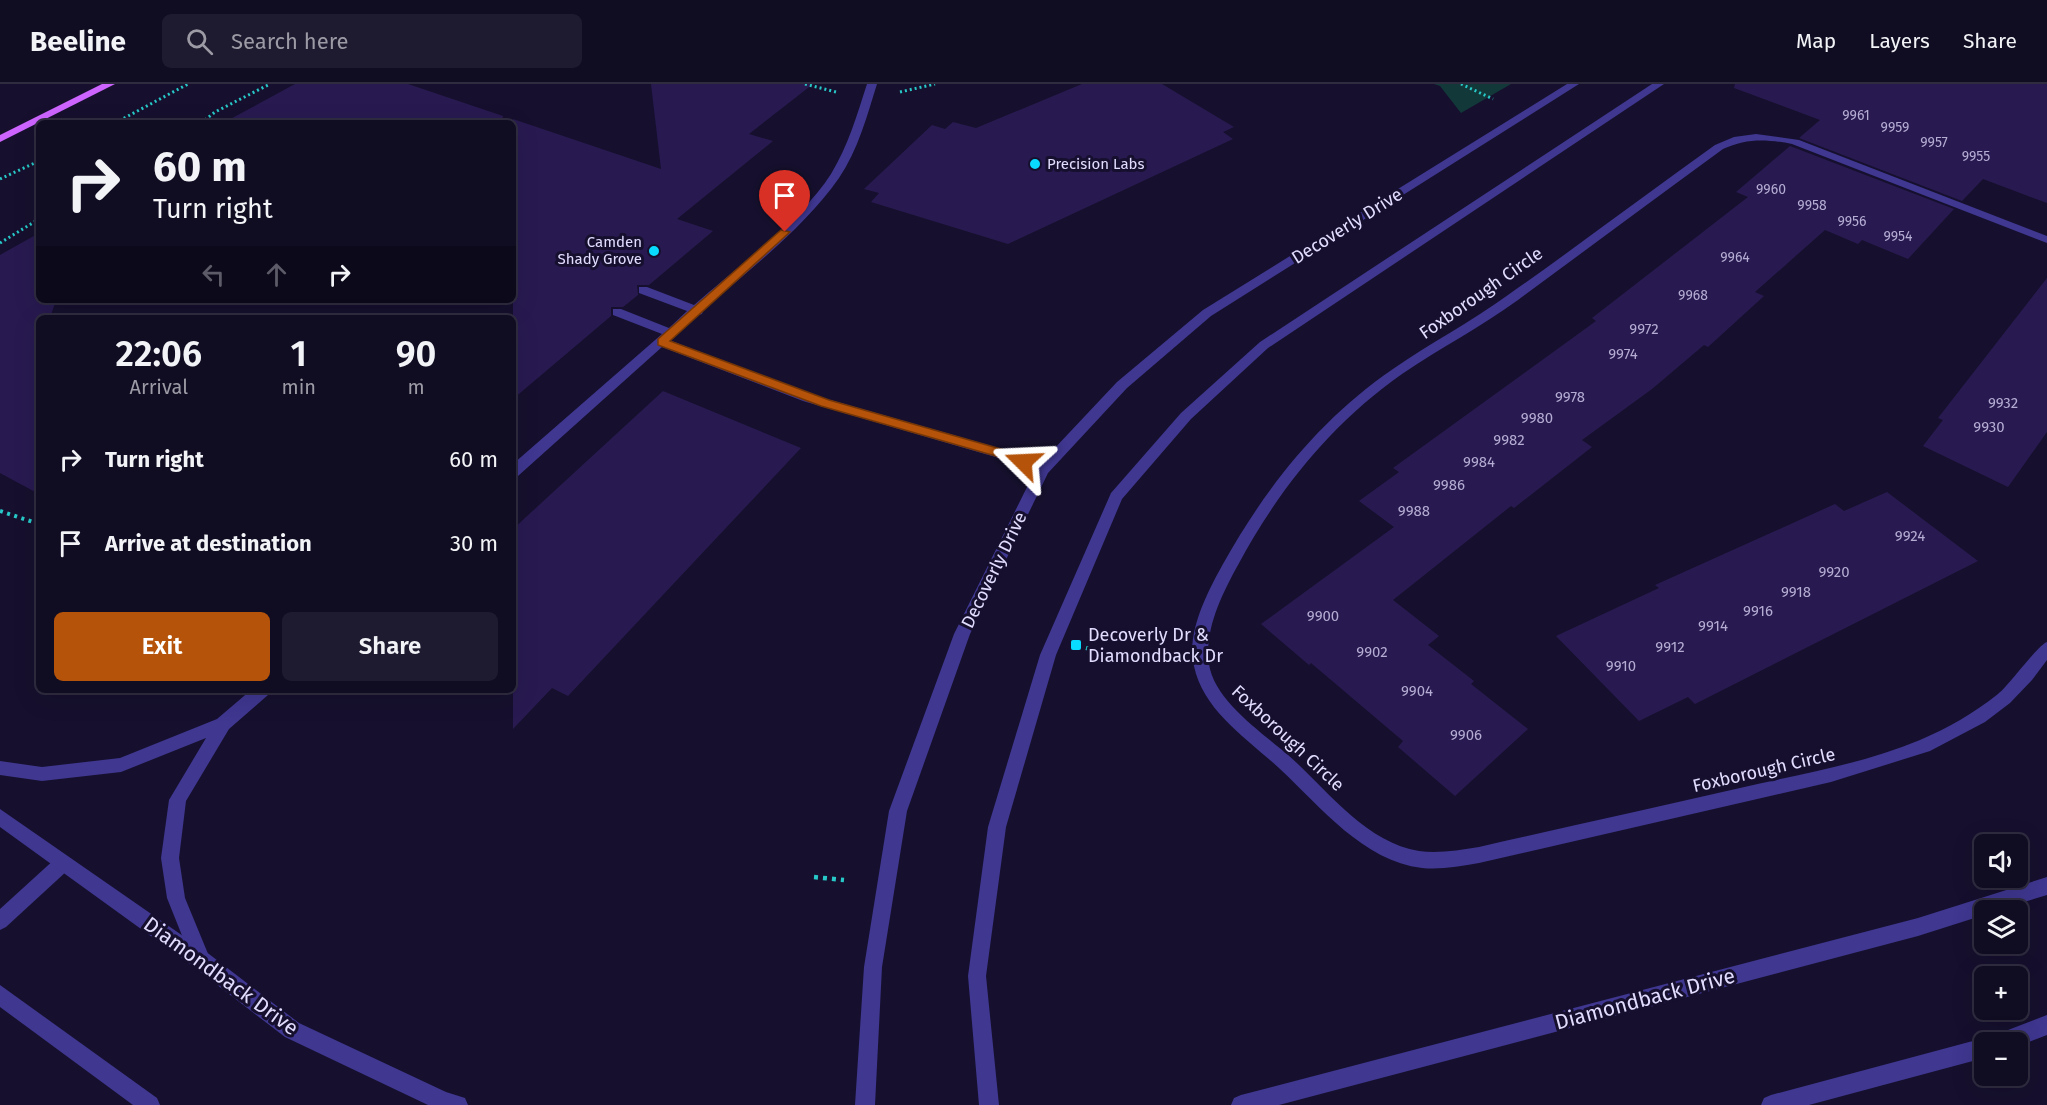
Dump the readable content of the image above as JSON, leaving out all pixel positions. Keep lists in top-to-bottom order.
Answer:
{
  "streets": {
    "street": ["Decoverly Drive", "Foxborough Circle", "Diamondback Drive"]
  },
  "places": {
    "other": ["Precision Labs", "Camden Shady Grove"],
    "transit": ["Decoverly Dr & Diamondback Dr"]
  },
  "house_numbers": [
    "9961",
    "9959",
    "9957",
    "9955",
    "9960",
    "9958",
    "9956",
    "9954",
    "9964",
    "9968",
    "9972",
    "9974",
    "9978",
    "9932",
    "9980",
    "9930",
    "9982",
    "9984",
    "9986",
    "9988",
    "9924",
    "9920",
    "9918",
    "9916",
    "9900",
    "9914",
    "9912",
    "9902",
    "9910",
    "9904",
    "9906"
  ],
  "page": {
    "header": "Beeline",
    "search": "Search here",
    "nav": ["Map", "Layers", "Share"],
    "turn": ["60 m", "Turn right"],
    "eta": [
      "22:06",
      "Arrival",
      "1",
      "min",
      "90",
      "m"
    ],
    "list": [
      {
        "name": "Turn right",
        "value": "60 m"
      },
      {
        "name": "Arrive at destination",
        "value": "30 m"
      }
    ],
    "buttons": ["Exit", "Share"],
    "map_buttons": ["+", "−"]
  }
}
